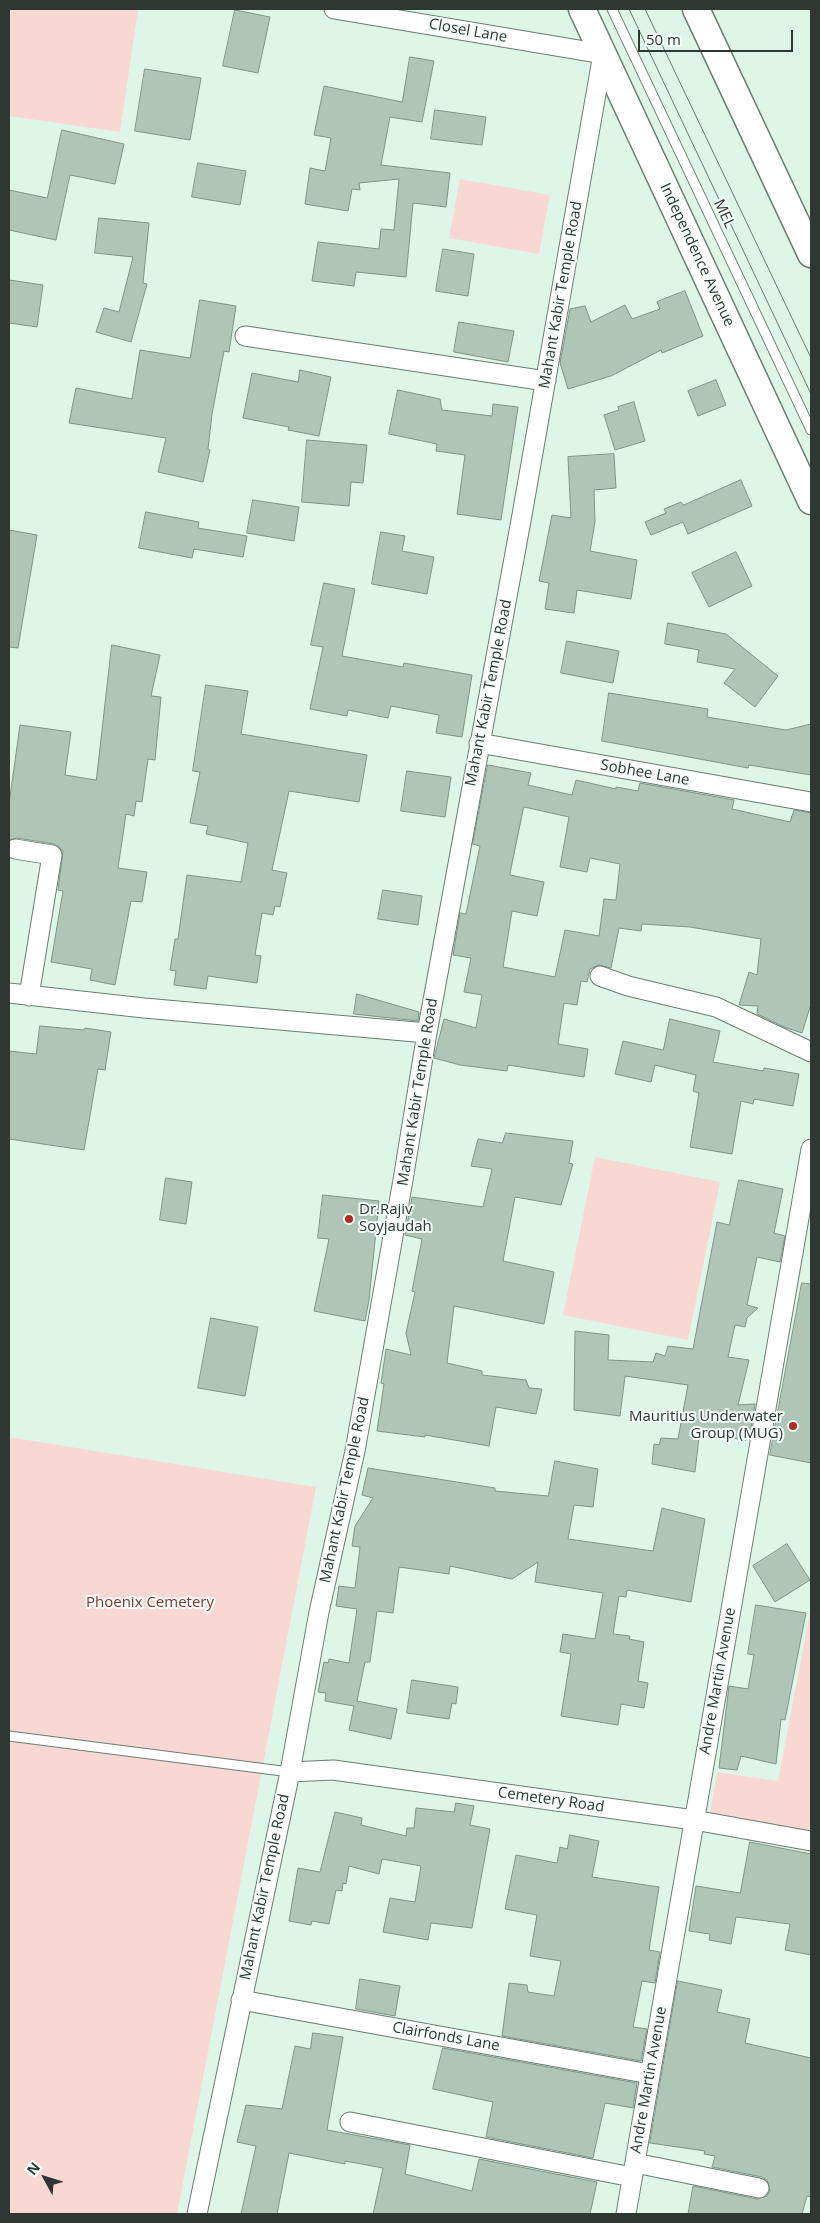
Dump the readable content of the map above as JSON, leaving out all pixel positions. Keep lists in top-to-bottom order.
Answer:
{
  "streets": {
    "street": [
      "Closel Lane",
      "Independence Avenue",
      "Mahant Kabir Temple Road",
      "Sobhee Lane",
      "Andre Martin Avenue",
      "Cemetery Road",
      "Clairfonds Lane"
    ],
    "lane": ["MEL"]
  },
  "crossings": [
    ["Closel Lane", "Independence Avenue"],
    ["Closel Lane", "Mahant Kabir Temple Road"],
    ["Independence Avenue", "Mahant Kabir Temple Road"],
    ["Mahant Kabir Temple Road", "Sobhee Lane"],
    ["Mahant Kabir Temple Road", "Cemetery Road"],
    ["Mahant Kabir Temple Road", "Clairfonds Lane"],
    ["Andre Martin Avenue", "Cemetery Road"],
    ["Andre Martin Avenue", "Clairfonds Lane"]
  ],
  "parks": ["Phoenix Cemetery"],
  "places": ["Dr.Rajiv Soyjaudah", "Mauritius Underwater Group (MUG)"],
  "scale_bar": "50 m",
  "north": "top left"
}
